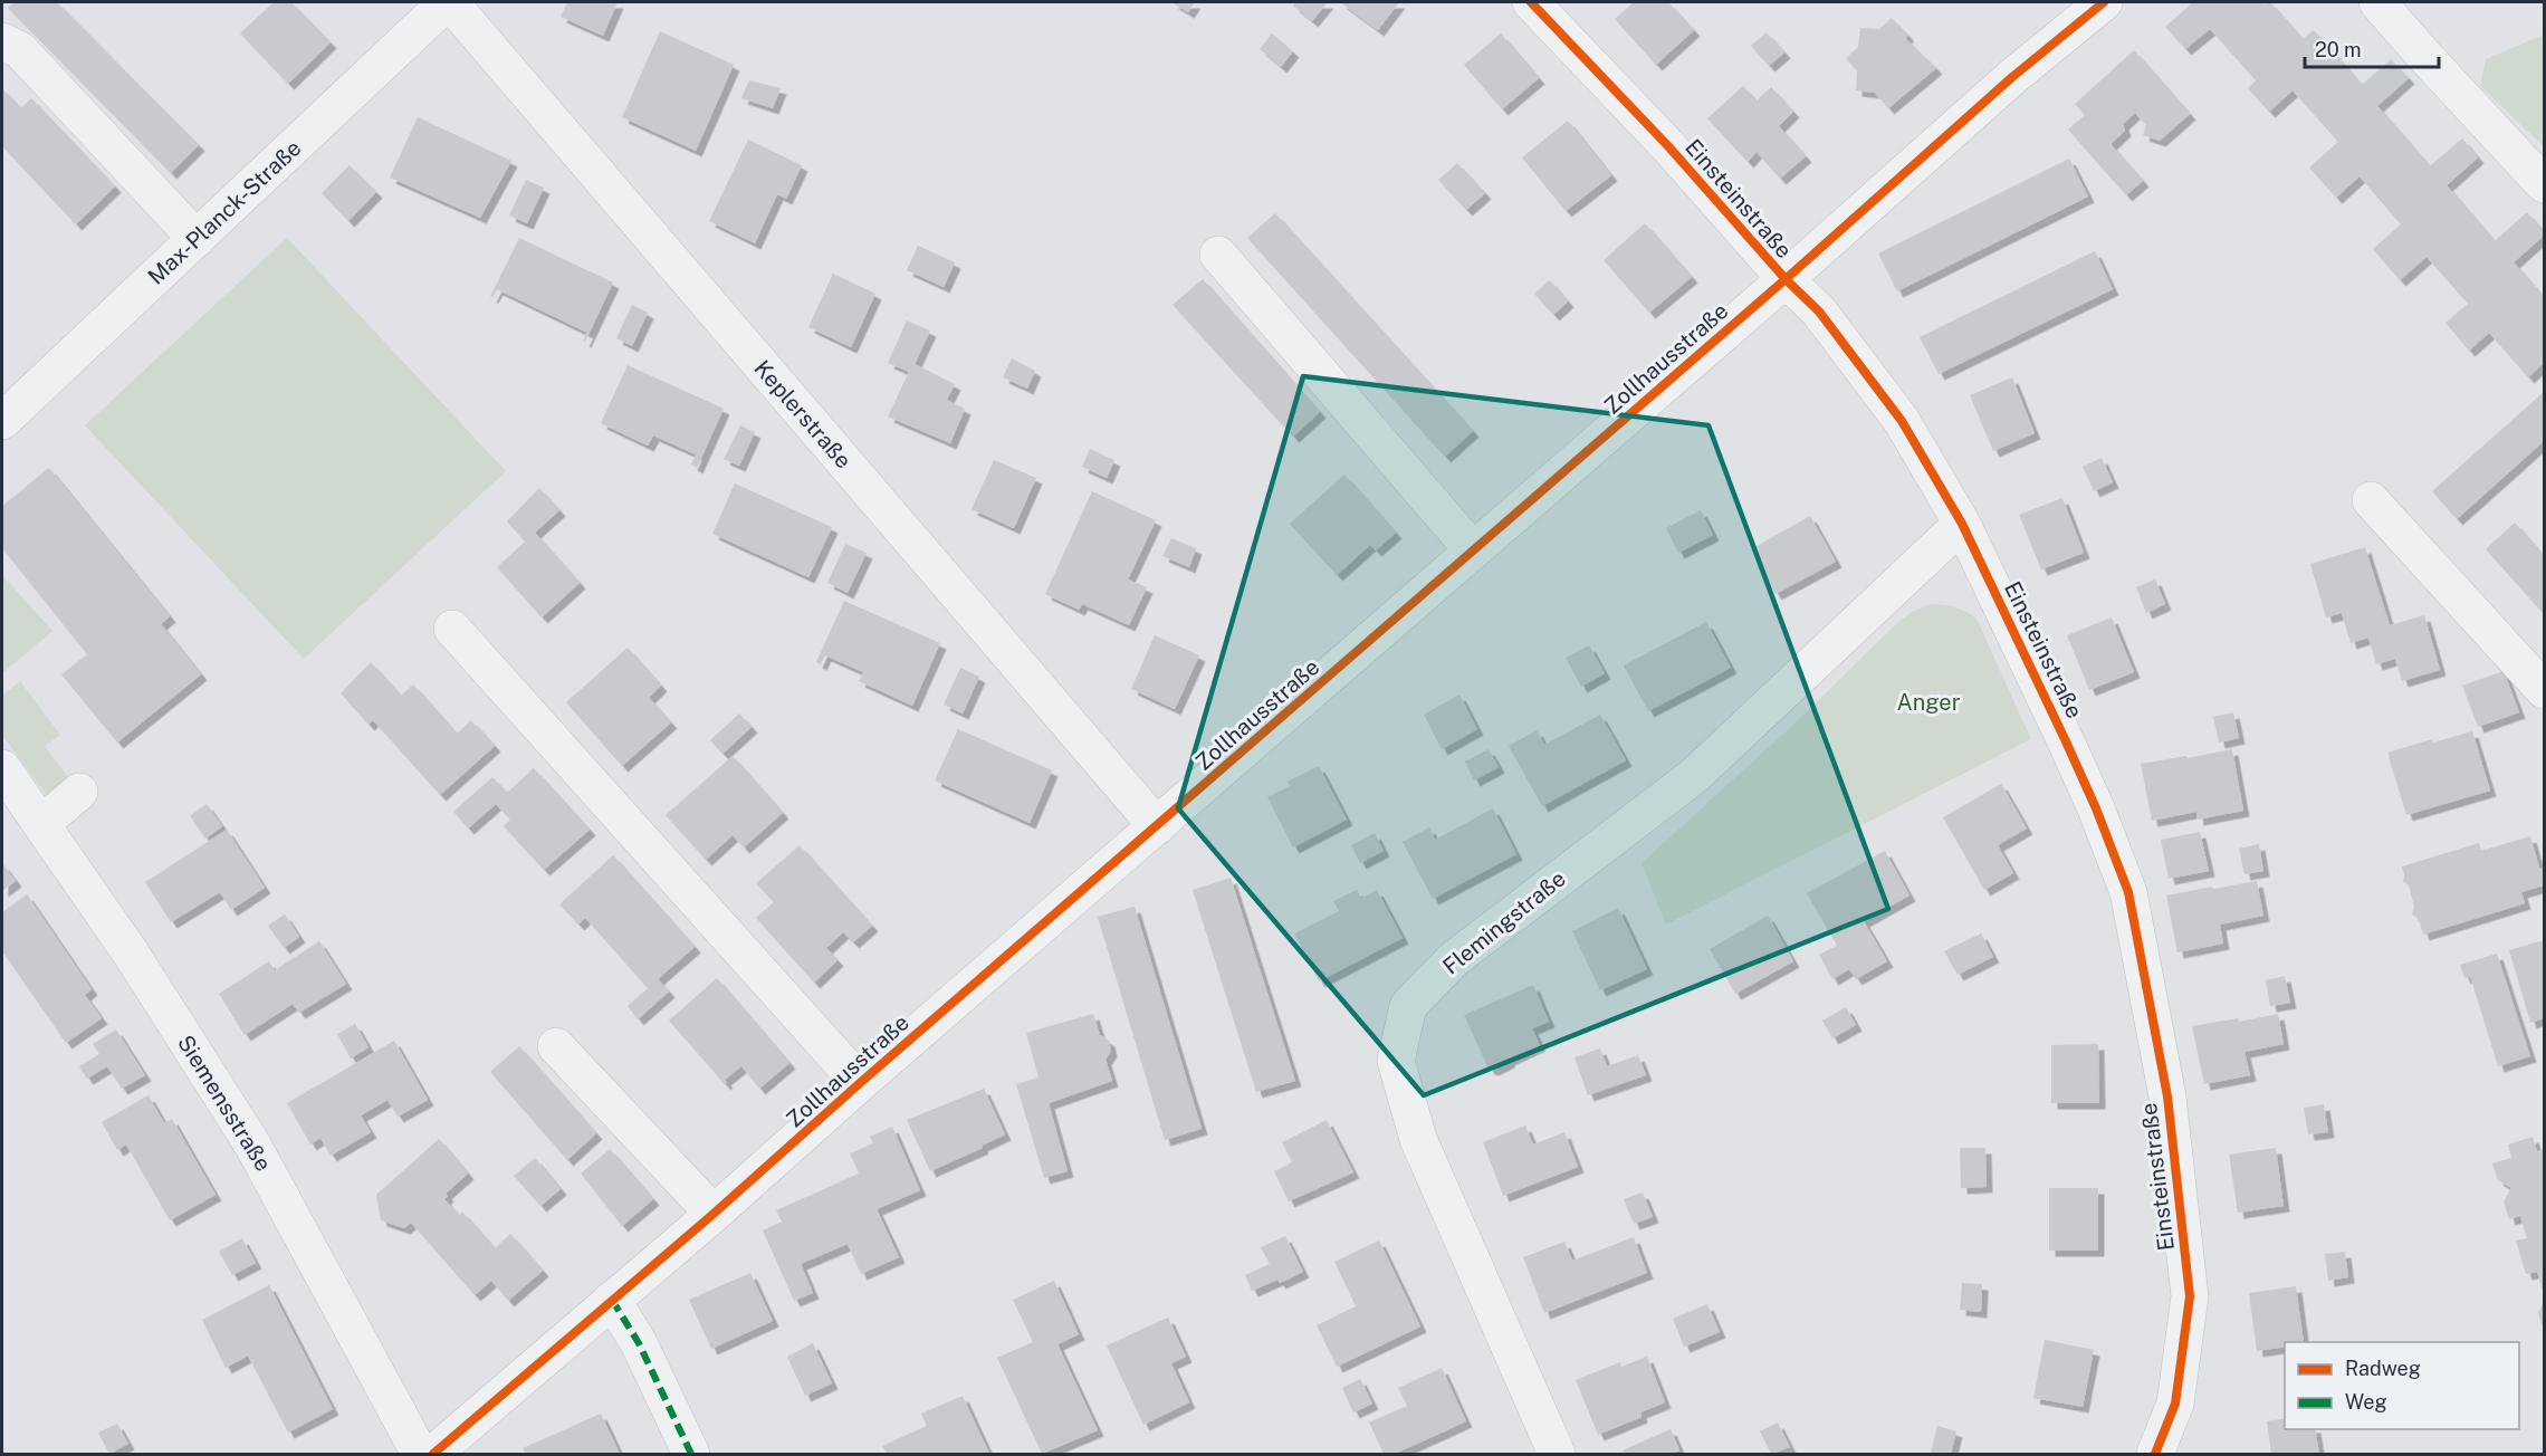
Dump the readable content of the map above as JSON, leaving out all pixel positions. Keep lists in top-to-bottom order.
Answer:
{
  "streets": {
    "street": [
      "Einsteinstraße",
      "Max-Planck-Straße",
      "Zollhausstraße",
      "Keplerstraße",
      "Flemingstraße",
      "Siemensstraße"
    ]
  },
  "crossings": [
    ["Einsteinstraße", "Zollhausstraße"],
    ["Einsteinstraße", "Flemingstraße"],
    ["Max-Planck-Straße", "Keplerstraße"],
    ["Zollhausstraße", "Keplerstraße"]
  ],
  "parks": ["Anger"],
  "legend": ["Radweg", "Weg"],
  "scale_bar": "20 m"
}
